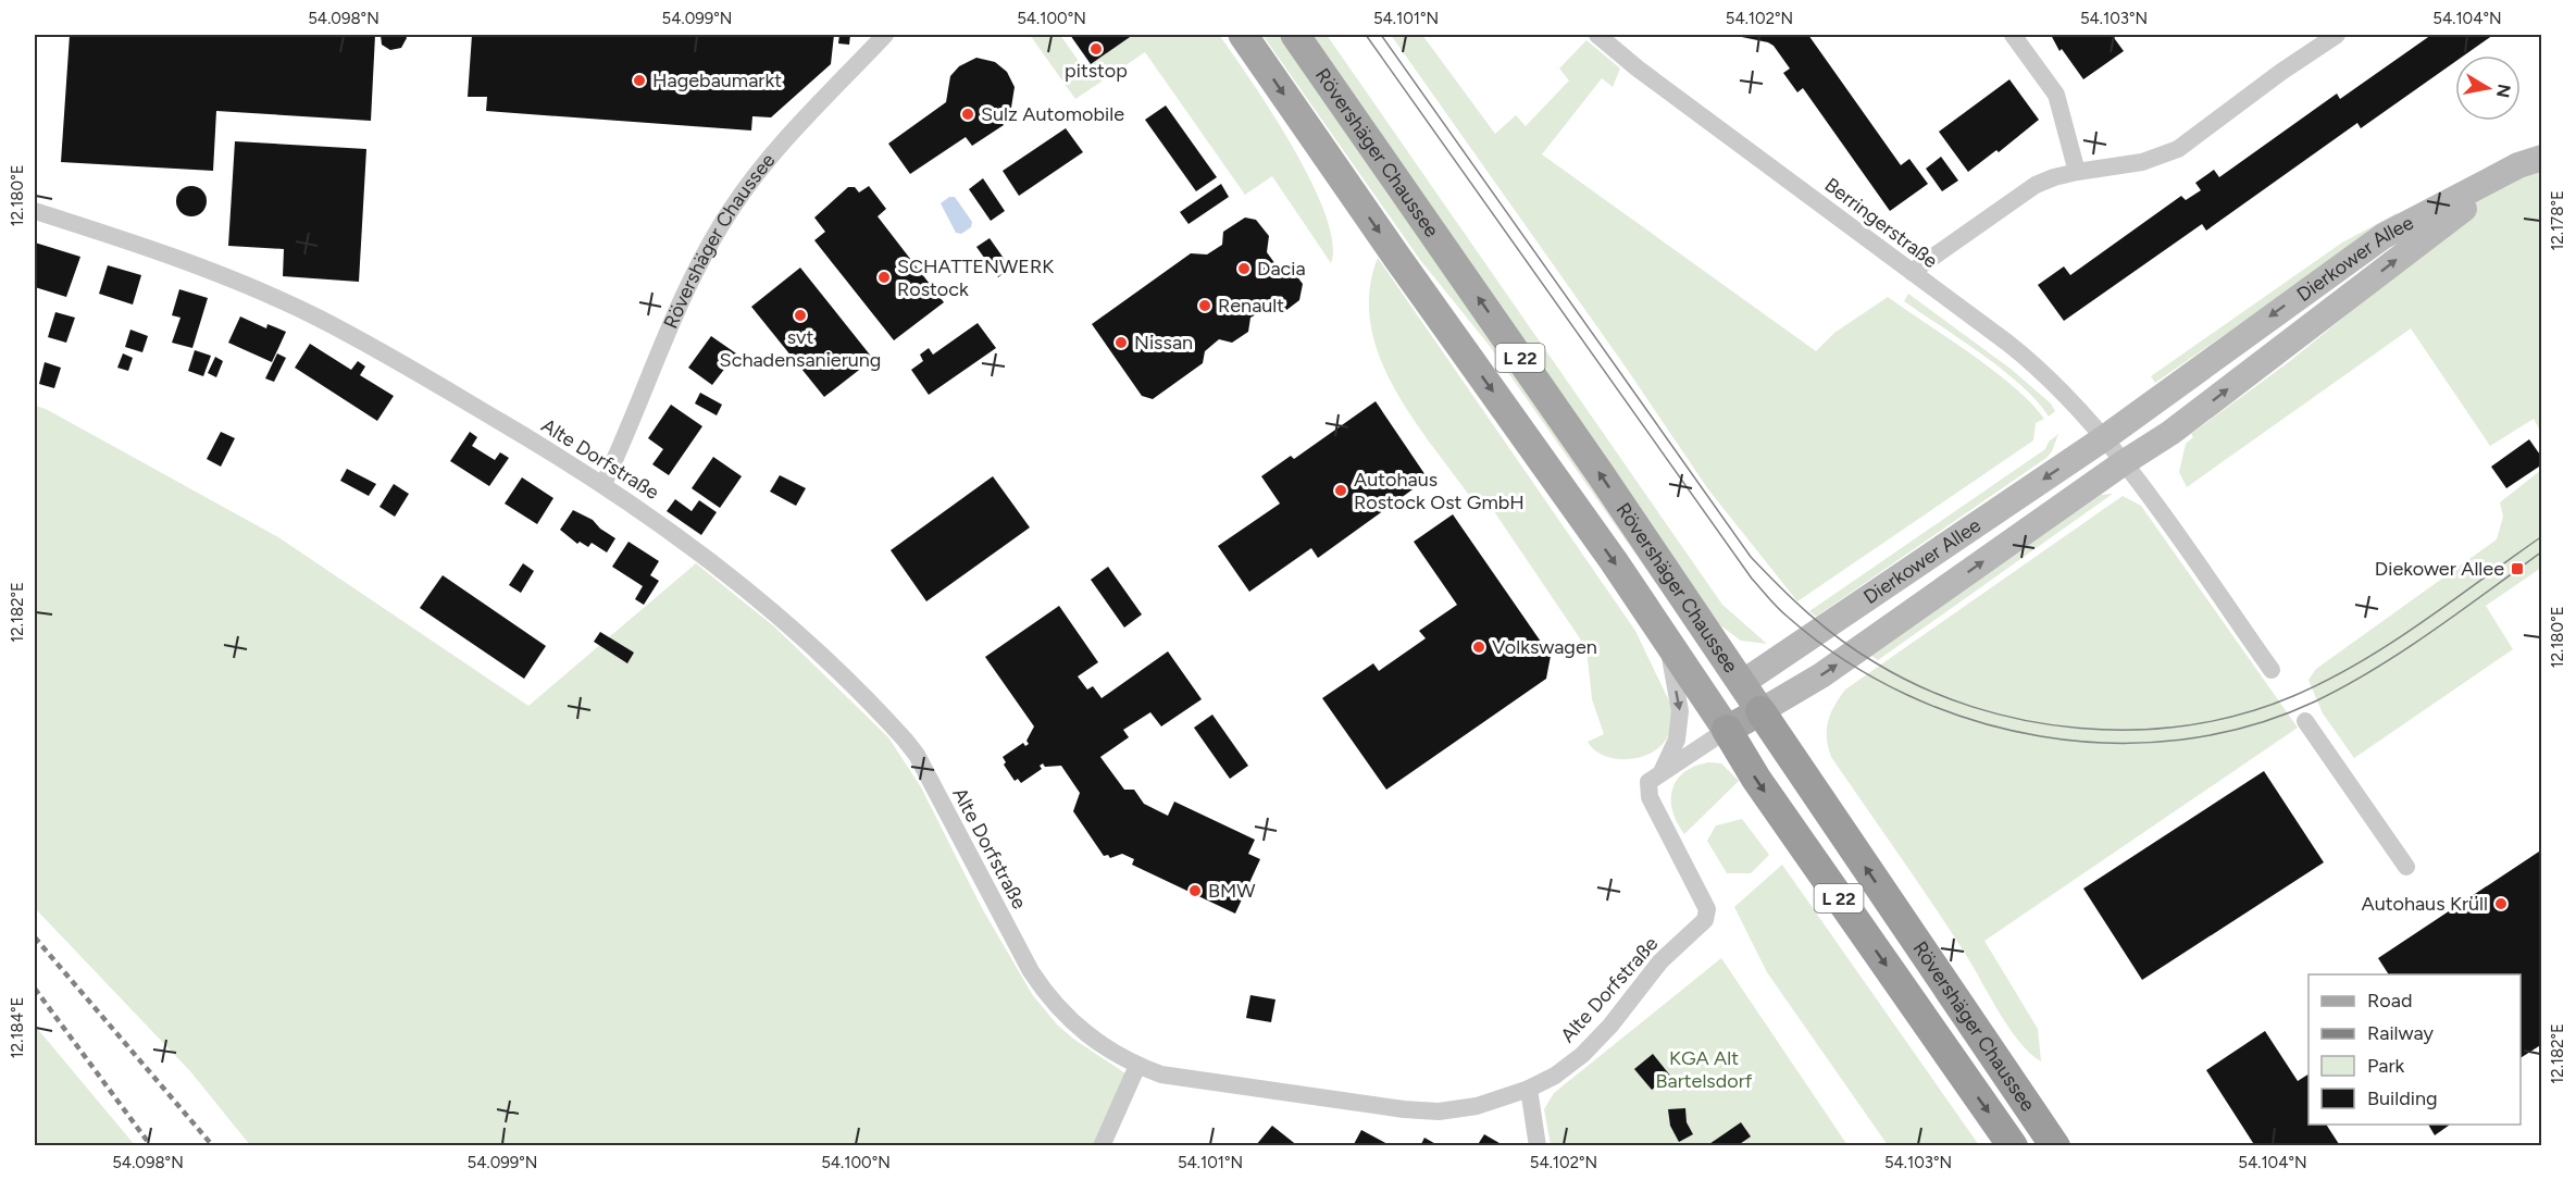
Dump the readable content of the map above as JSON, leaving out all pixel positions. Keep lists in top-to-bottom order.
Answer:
{
  "streets": {
    "highway": ["Rövershäger Chaussee", "L 22"],
    "main road": ["Dierkower Allee"],
    "street": ["Berringerstraße", "Alte Dorfstraße"]
  },
  "crossings": [
    ["Rövershäger Chaussee", "Dierkower Allee"],
    ["Rövershäger Chaussee", "Alte Dorfstraße"],
    ["Berringerstraße", "Dierkower Allee"]
  ],
  "parks": ["KGA Alt Bartelsdorf"],
  "places": {
    "other": [
      "pitstop",
      "Hagebaumarkt",
      "Sulz Automobile",
      "Dacia",
      "SCHATTENWERK Rostock",
      "Renault",
      "svt Schadensanierung",
      "Nissan",
      "Autohaus Rostock Ost GmbH",
      "Volkswagen",
      "BMW",
      "Autohaus Krüll"
    ],
    "transit": ["Diekower Allee"]
  },
  "legend": [
    "Road",
    "Railway",
    "Park",
    "Building"
  ],
  "north": "right",
  "coordinates": [
    "54.098°N",
    "54.099°N",
    "54.100°N",
    "54.101°N",
    "54.102°N",
    "54.103°N",
    "54.104°N",
    "12.180°E",
    "12.178°E",
    "12.182°E",
    "12.184°E"
  ]
}
